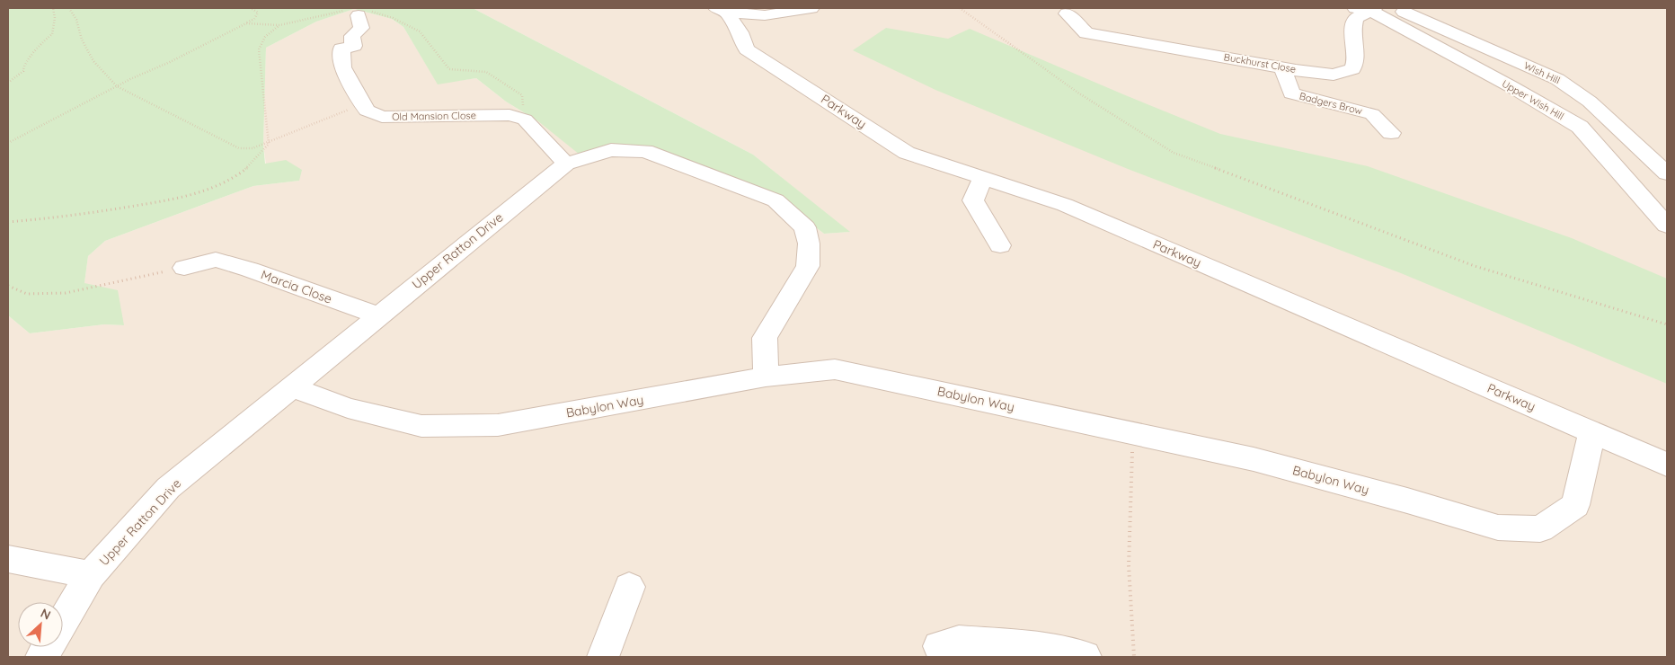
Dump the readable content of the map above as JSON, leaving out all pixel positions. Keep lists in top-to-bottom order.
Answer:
{
  "streets": {
    "street": [
      "Buckhurst Close",
      "Wish Hill",
      "Upper Wish Hill",
      "Badgers Brow",
      "Parkway",
      "Old Mansion Close",
      "Upper Ratton Drive",
      "Marcia Close",
      "Babylon Way"
    ]
  },
  "crossings": [
    ["Buckhurst Close", "Upper Wish Hill"],
    ["Buckhurst Close", "Badgers Brow"],
    ["Parkway", "Babylon Way"],
    ["Upper Ratton Drive", "Marcia Close"],
    ["Upper Ratton Drive", "Babylon Way"]
  ],
  "north": "top right"
}
